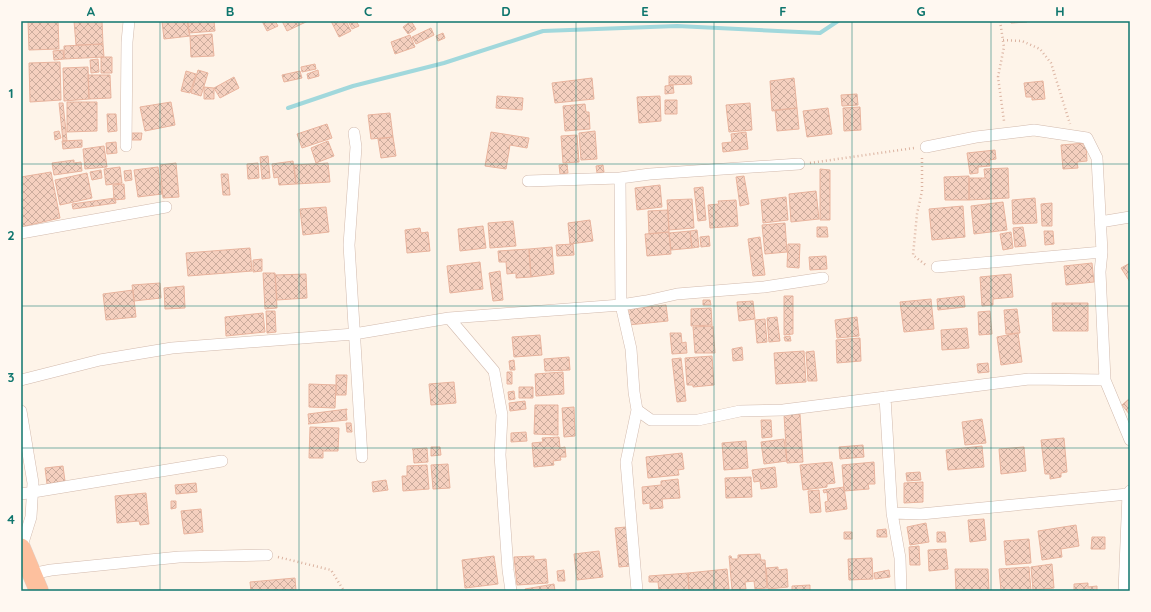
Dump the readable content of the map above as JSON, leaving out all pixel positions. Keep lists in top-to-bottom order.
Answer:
{
  "grid": {
    "columns": [
      "A",
      "B",
      "C",
      "D",
      "E",
      "F",
      "G",
      "H"
    ],
    "rows": [
      "1",
      "2",
      "3",
      "4"
    ]
  }
}
